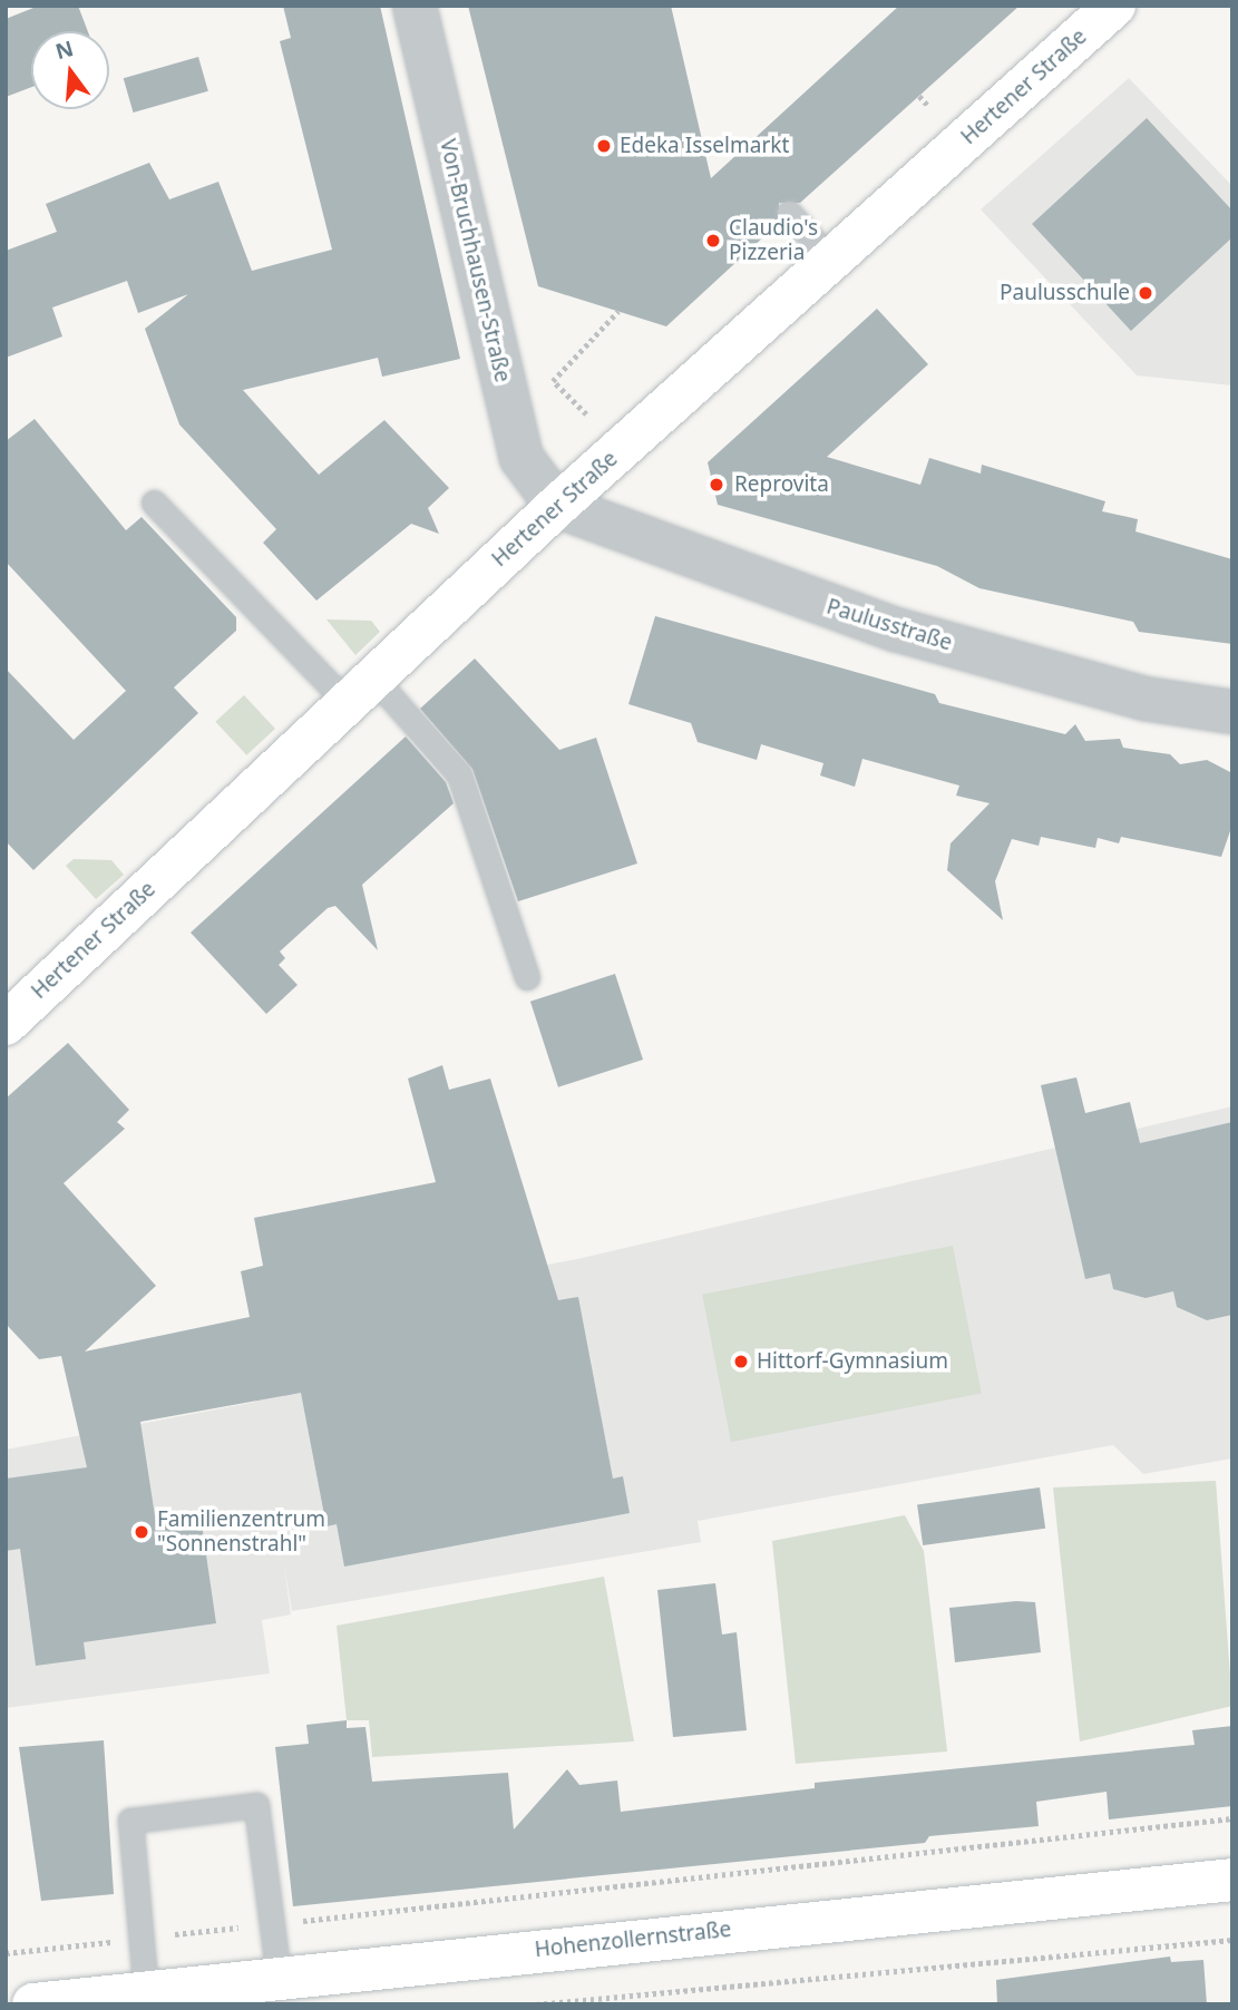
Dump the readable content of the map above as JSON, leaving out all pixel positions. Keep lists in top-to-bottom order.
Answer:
{
  "streets": {
    "main road": ["Hertener Straße", "Hohenzollernstraße"],
    "street": ["Von-Bruchhausen-Straße", "Paulusstraße"]
  },
  "crossings": [
    ["Hertener Straße", "Von-Bruchhausen-Straße"],
    ["Hertener Straße", "Paulusstraße"],
    ["Von-Bruchhausen-Straße", "Paulusstraße"]
  ],
  "places": [
    "Edeka Isselmarkt",
    "Claudio's Pizzeria",
    "Paulusschule",
    "Reprovita",
    "Hittorf-Gymnasium",
    "Familienzentrum \"Sonnenstrahl\""
  ],
  "north": "top"
}
